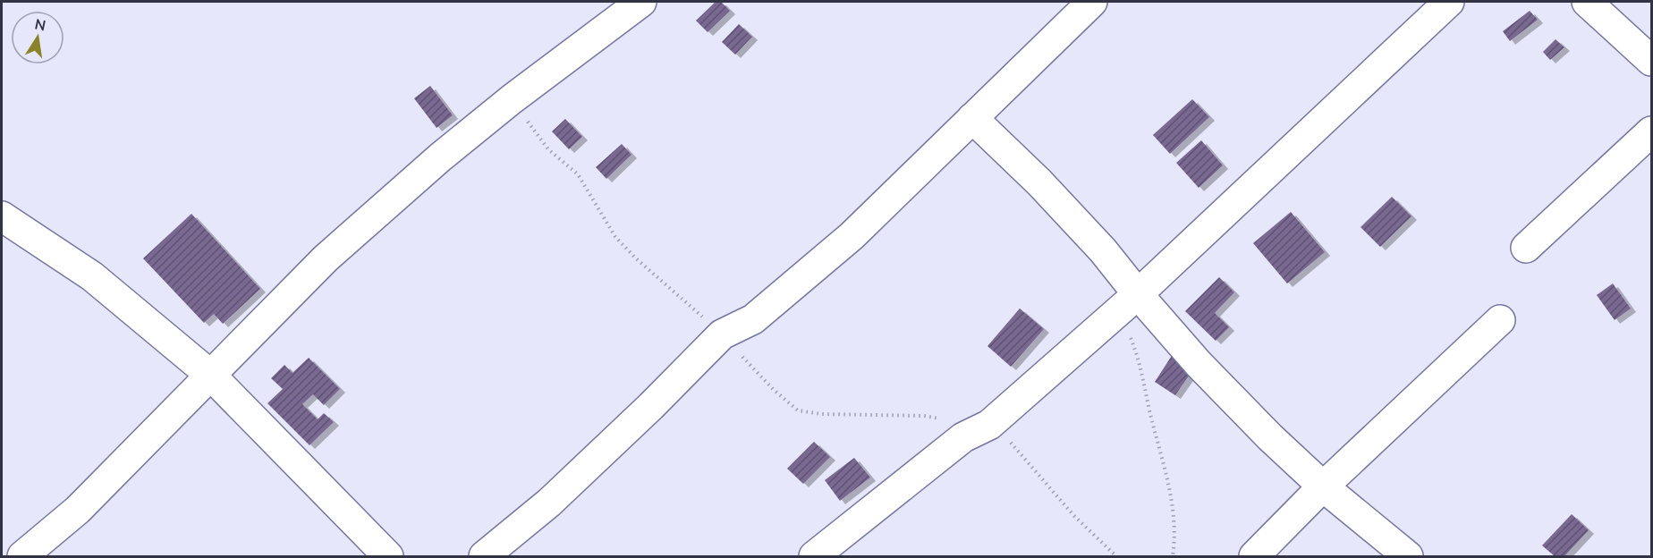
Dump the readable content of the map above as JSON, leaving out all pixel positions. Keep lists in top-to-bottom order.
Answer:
{
  "north": "top"
}
